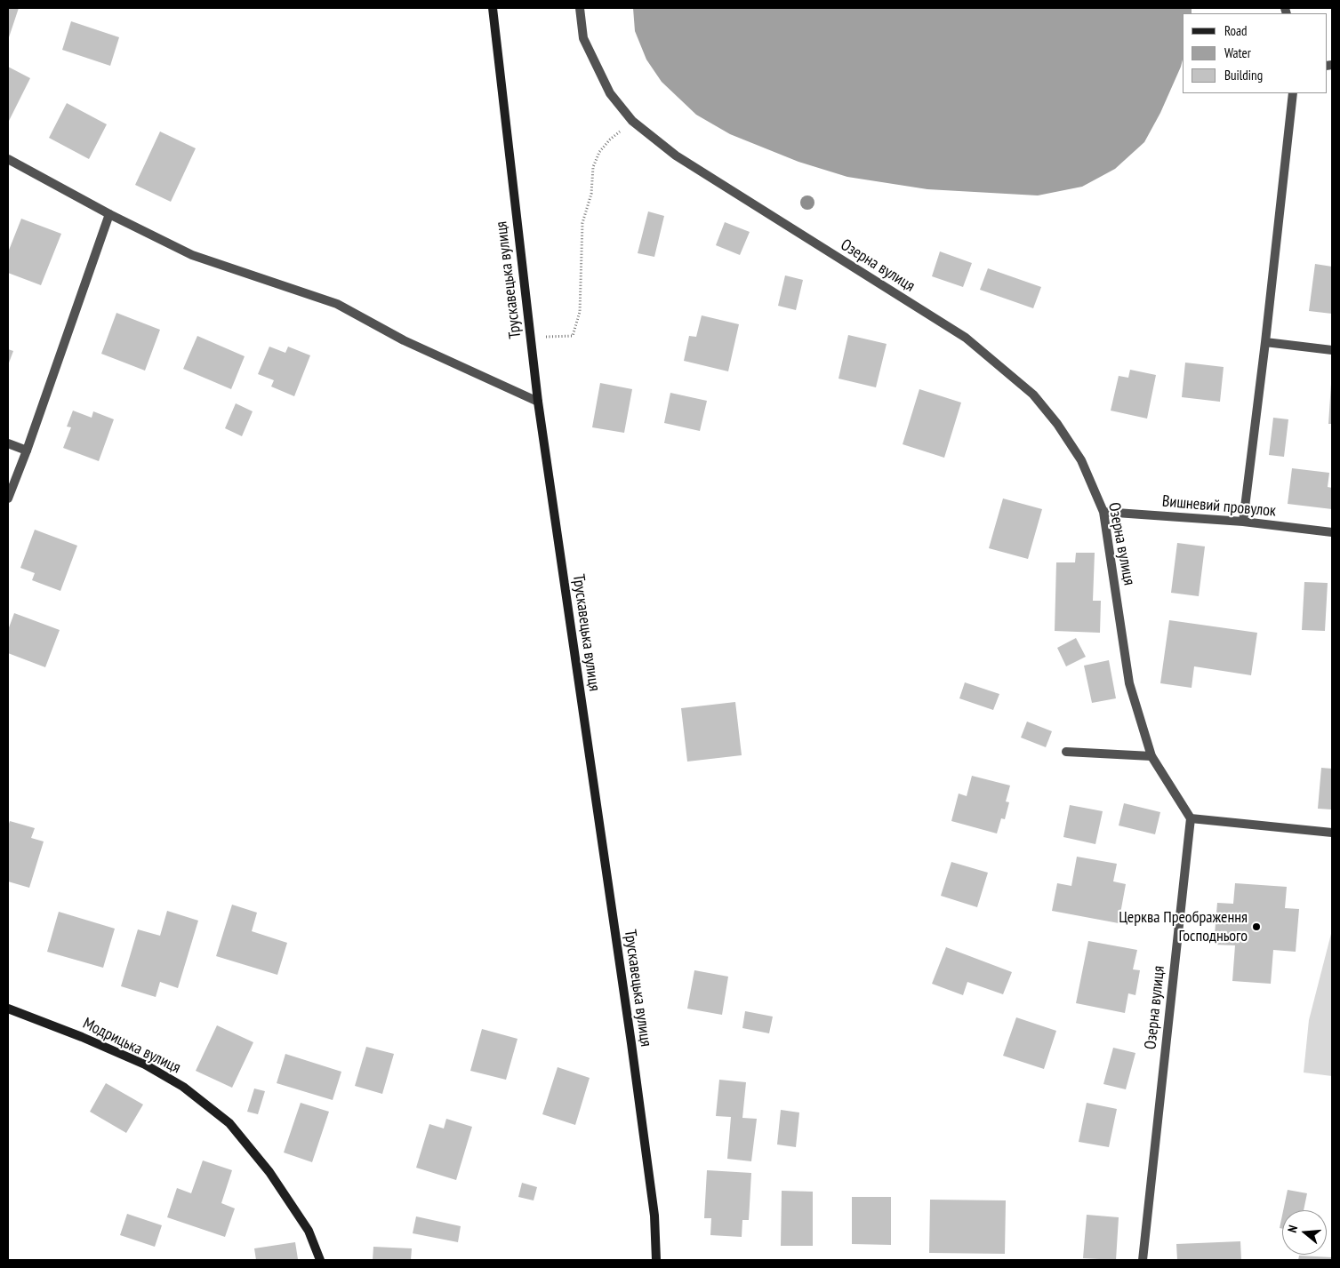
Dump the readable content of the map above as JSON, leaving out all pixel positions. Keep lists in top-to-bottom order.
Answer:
{
  "streets": {
    "main road": ["Трускавецька вулиця", "Модрицька вулиця"],
    "street": ["Озерна вулиця", "Вишневий провулок"]
  },
  "crossings": [
    ["Озерна вулиця", "Вишневий провулок"]
  ],
  "places": ["Церква Преображення Господнього"],
  "legend": ["Road", "Water", "Building"],
  "north": "left"
}
